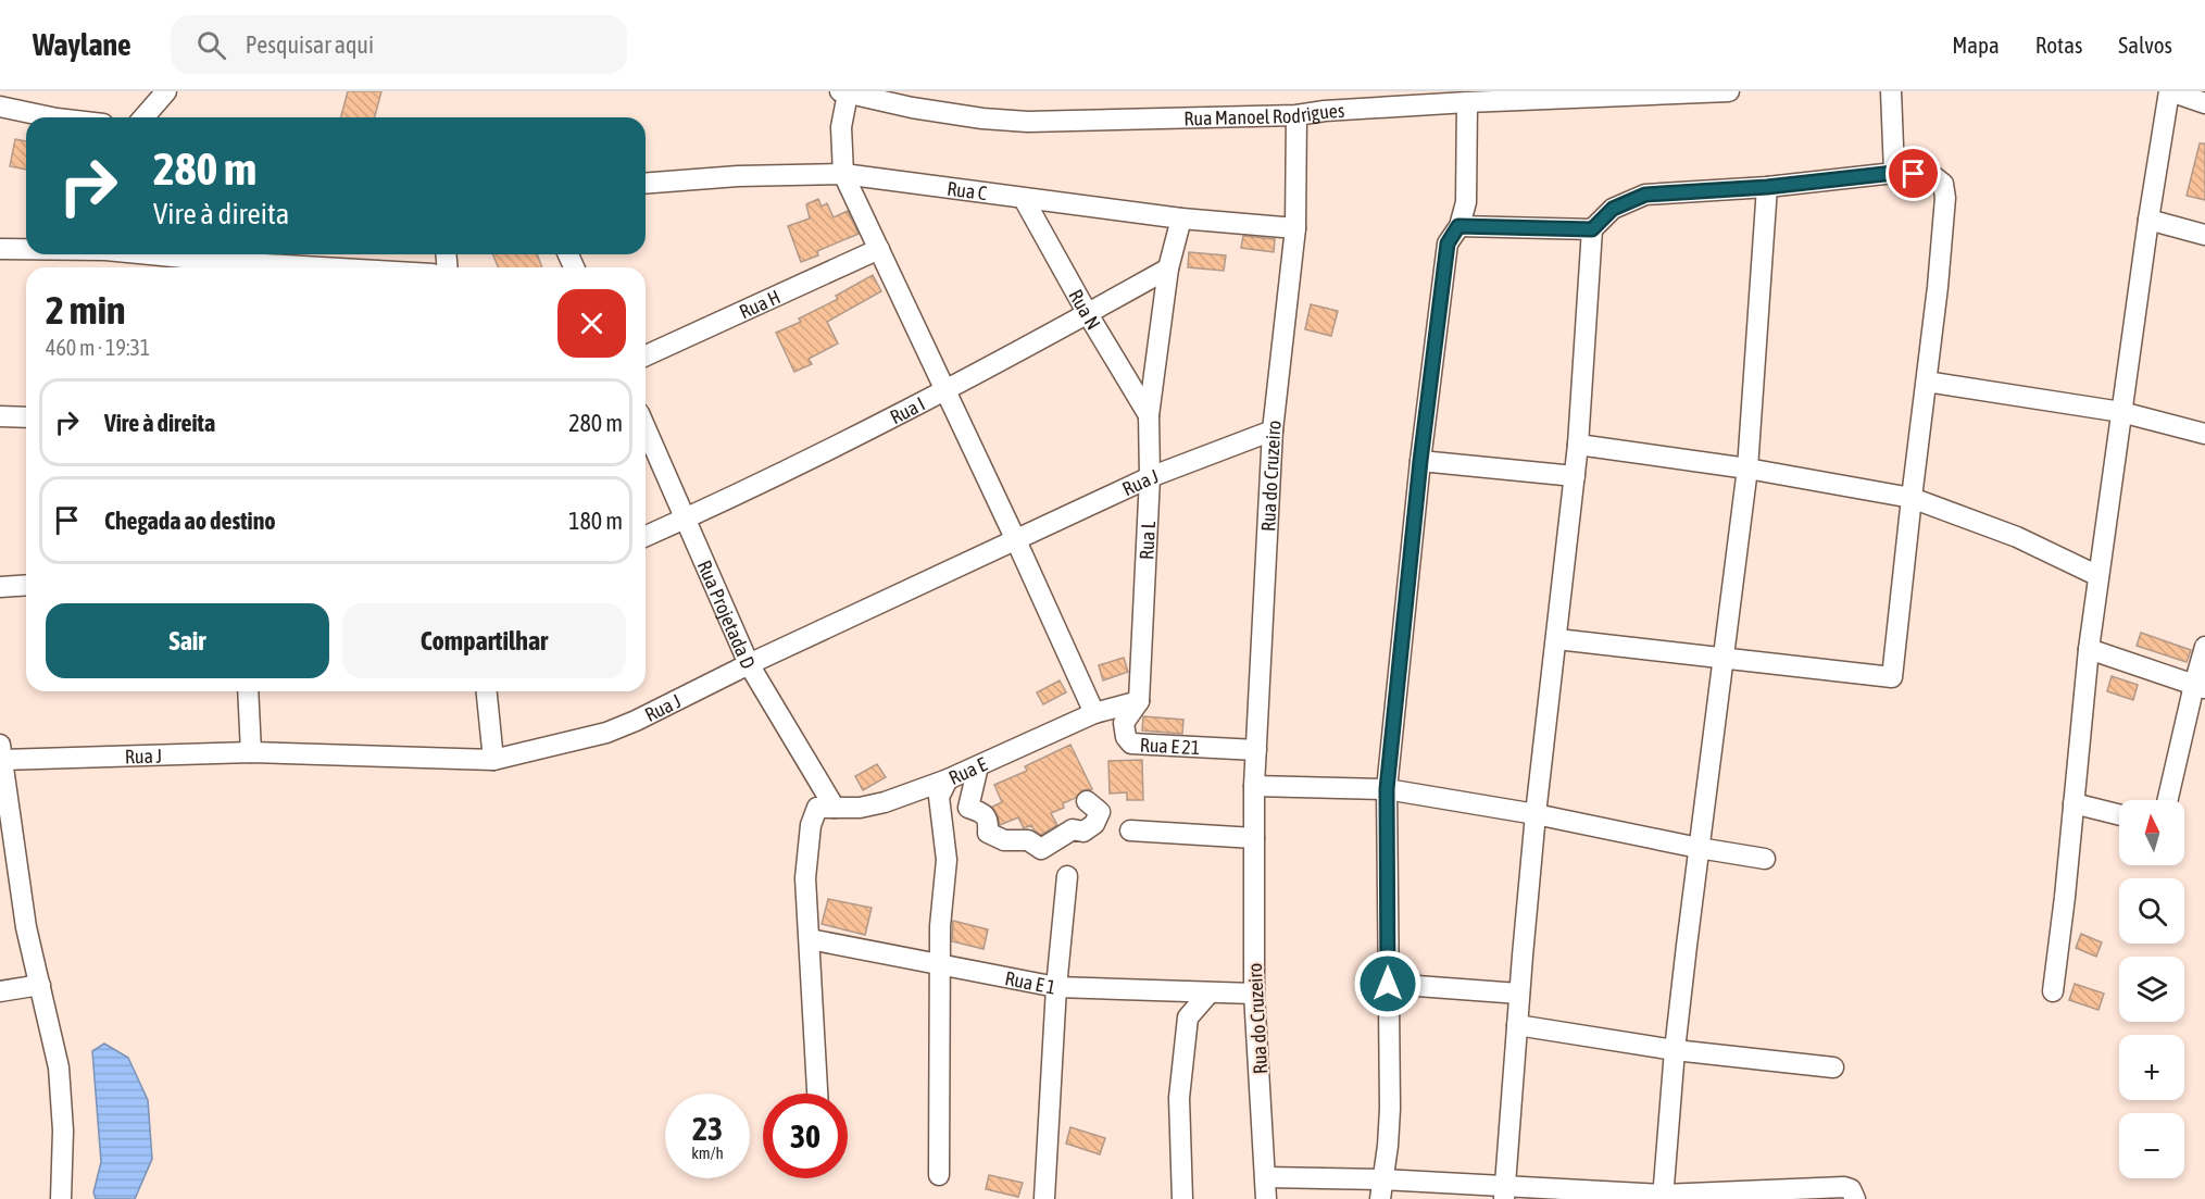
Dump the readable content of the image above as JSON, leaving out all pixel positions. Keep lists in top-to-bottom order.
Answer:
{
  "streets": {
    "street": [
      "Rua Manoel Rodrigues",
      "Rua C",
      "Rua H",
      "Rua N",
      "Rua I",
      "Rua do Cruzeiro",
      "Rua J",
      "Rua L",
      "Rua Projetada D",
      "Rua E 21",
      "Rua E",
      "Rua E 1"
    ]
  },
  "crossings": [
    ["Rua Manoel Rodrigues", "Rua do Cruzeiro"],
    ["Rua C", "Rua N"],
    ["Rua C", "Rua do Cruzeiro"],
    ["Rua C", "Rua L"],
    ["Rua N", "Rua I"],
    ["Rua N", "Rua L"],
    ["Rua I", "Rua L"],
    ["Rua I", "Rua Projetada D"],
    ["Rua do Cruzeiro", "Rua J"],
    ["Rua do Cruzeiro", "Rua E 21"],
    ["Rua do Cruzeiro", "Rua E 1"],
    ["Rua J", "Rua L"],
    ["Rua J", "Rua Projetada D"],
    ["Rua L", "Rua E 21"],
    ["Rua Projetada D", "Rua E"]
  ],
  "north": "top",
  "page": {
    "header": "Waylane",
    "search": "Pesquisar aqui",
    "nav": ["Mapa", "Rotas", "Salvos"],
    "turn": ["280 m", "Vire à direita"],
    "heading": ["2 min", "460 m · 19:31"],
    "list": [
      {
        "name": "Vire à direita",
        "value": "280 m"
      },
      {
        "name": "Chegada ao destino",
        "value": "180 m"
      }
    ],
    "buttons": ["Sair", "Compartilhar"],
    "map_buttons": ["+", "−"],
    "speed": "23 km/h",
    "limit": "30"
  }
}
